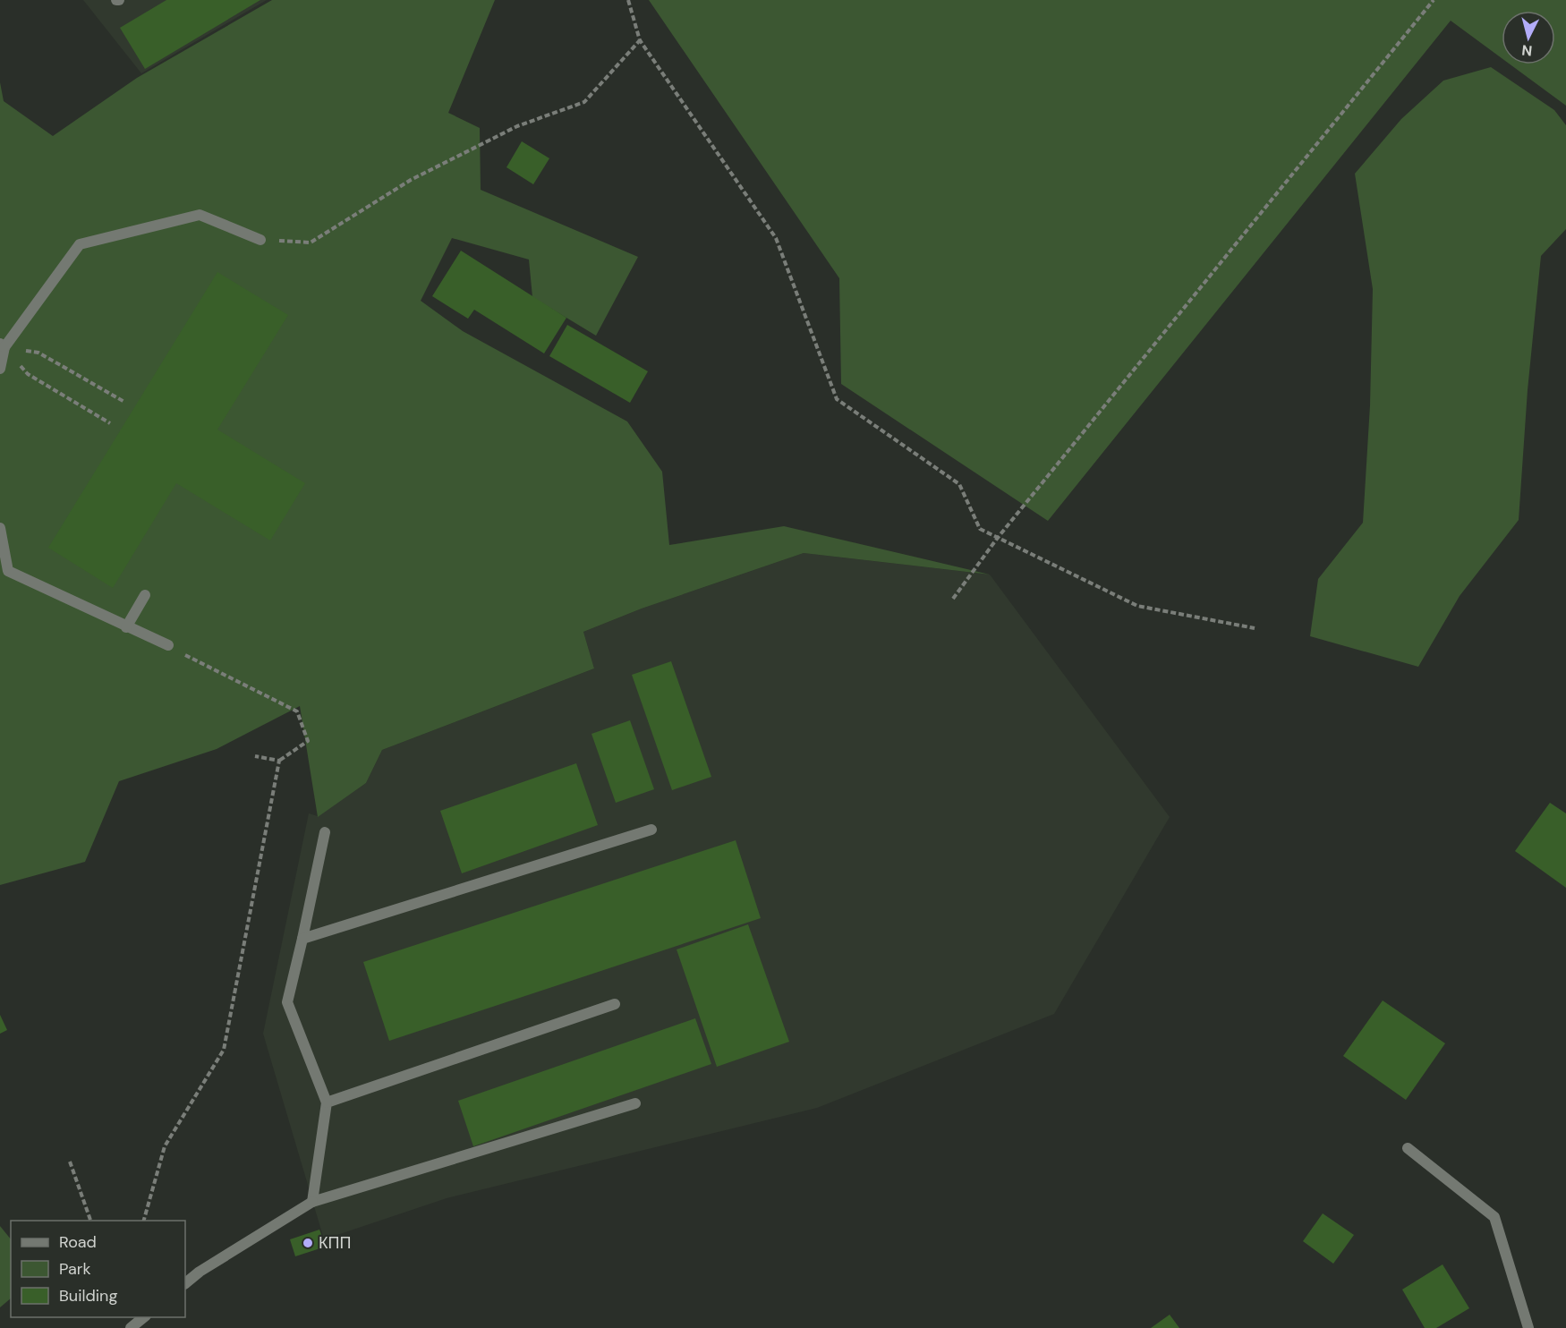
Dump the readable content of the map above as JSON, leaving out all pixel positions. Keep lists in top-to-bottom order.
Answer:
{
  "places": ["КПП"],
  "legend": ["Road", "Park", "Building"],
  "north": "bottom"
}
